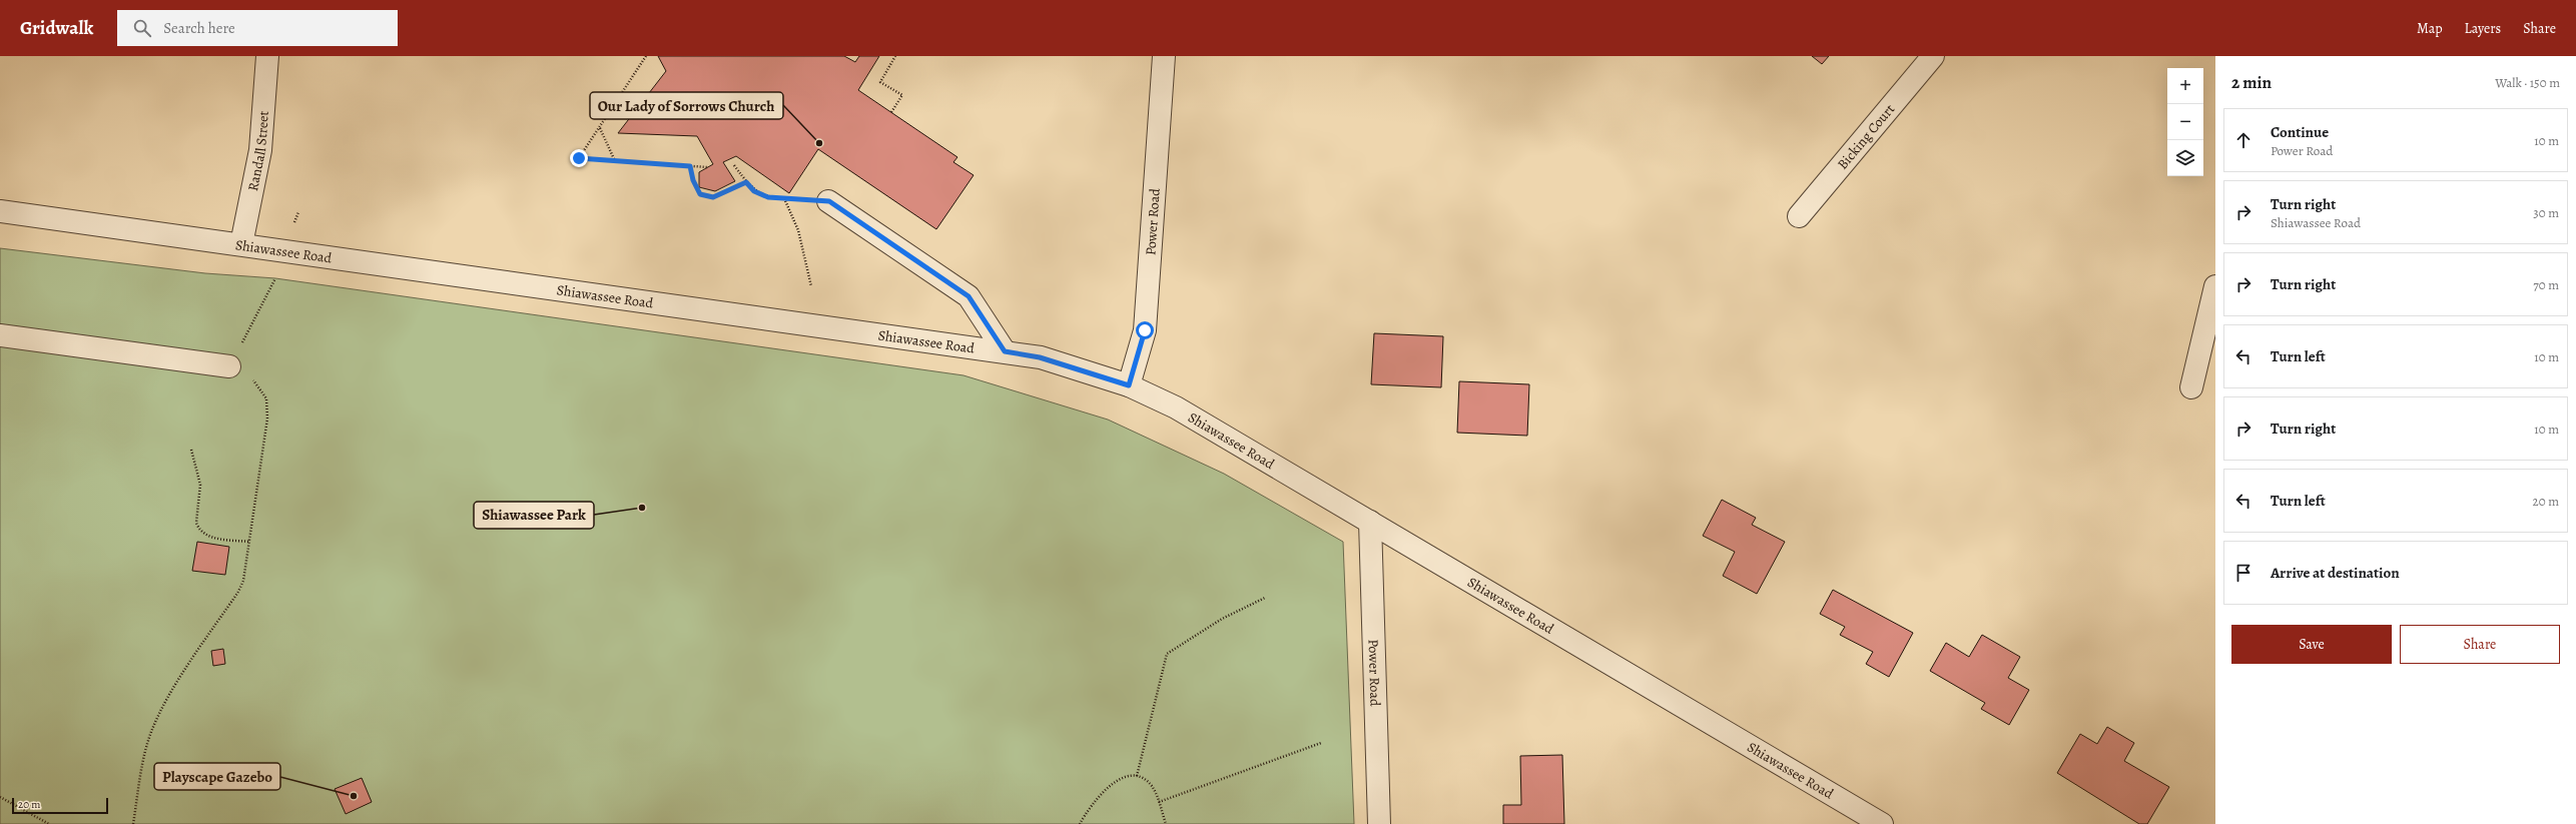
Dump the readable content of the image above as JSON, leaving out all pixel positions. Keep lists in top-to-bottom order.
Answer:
{
  "streets": {
    "street": [
      "Bicking Court",
      "Randall Street",
      "Power Road",
      "Shiawassee Road"
    ]
  },
  "crossings": [
    ["Randall Street", "Shiawassee Road"],
    ["Power Road", "Shiawassee Road"]
  ],
  "places": ["Our Lady of Sorrows Church", "Shiawassee Park", "Playscape Gazebo"],
  "scale_bar": "20 m",
  "page": {
    "header": "Gridwalk",
    "search": "Search here",
    "nav": ["Map", "Layers", "Share"],
    "heading": ["2 min", "Walk · 150 m"],
    "map_buttons": ["+", "−"],
    "list": [
      ["Continue", "Power Road", "10 m"],
      ["Turn right", "Shiawassee Road", "30 m"],
      ["Turn right", "70 m"],
      ["Turn left", "10 m"],
      ["Turn right", "10 m"],
      ["Turn left", "20 m"],
      "Arrive at destination"
    ],
    "buttons": ["Save", "Share"],
    "scale": "20 m"
  }
}
